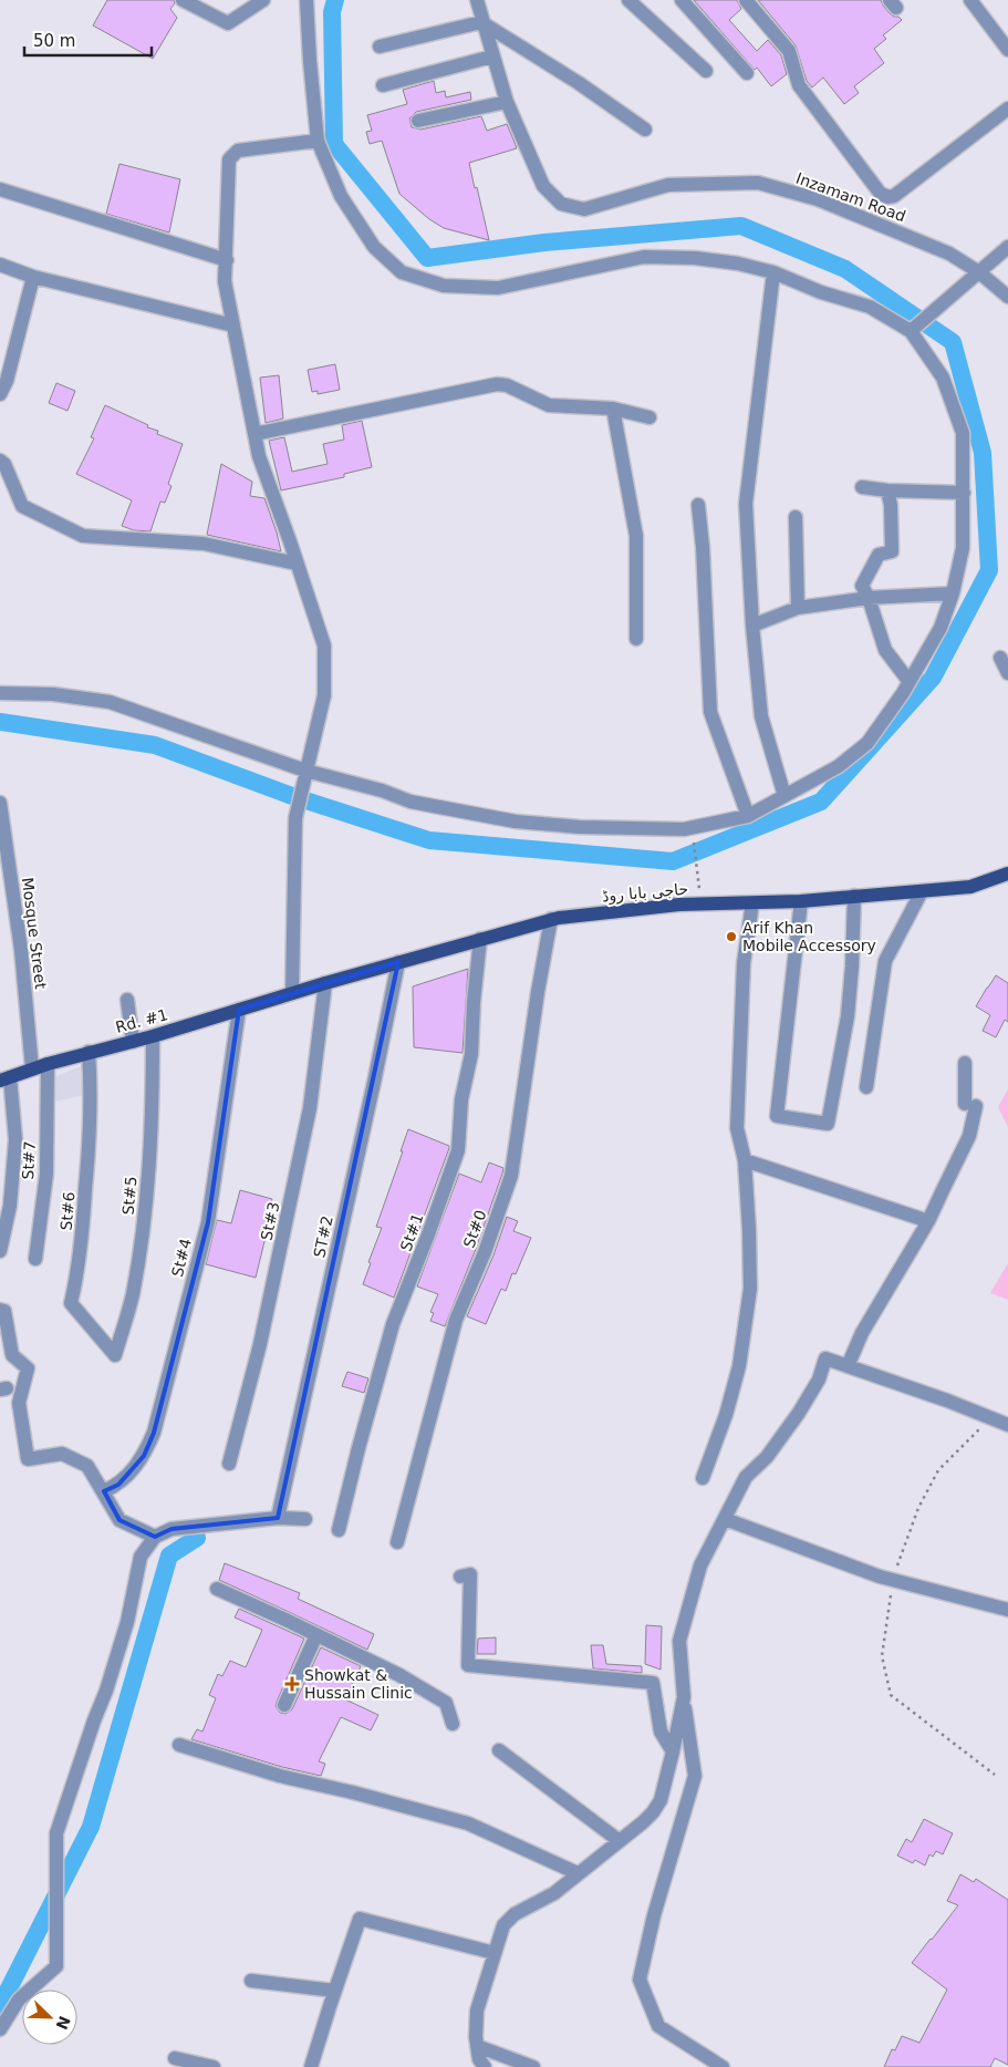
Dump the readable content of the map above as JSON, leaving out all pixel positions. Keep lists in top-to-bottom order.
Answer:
{
  "streets": {
    "main road": ["حاجی بابا روڈ", "Rd. #1"],
    "street": [
      "Inzamam Road",
      "Mosque Street",
      "St#7",
      "St#5",
      "St#6",
      "St#3",
      "St#0",
      "St#1",
      "ST#2",
      "St#4"
    ]
  },
  "crossings": [
    ["حاجی بابا روڈ", "Rd. #1"],
    ["حاجی بابا روڈ", "St#3"],
    ["حاجی بابا روڈ", "St#0"],
    ["حاجی بابا روڈ", "St#1"],
    ["حاجی بابا روڈ", "ST#2"],
    ["Mosque Street", "Rd. #1"],
    ["Rd. #1", "St#7"],
    ["Rd. #1", "St#5"],
    ["Rd. #1", "St#6"],
    ["Rd. #1", "St#4"],
    ["St#5", "St#6"]
  ],
  "places": {
    "other": ["Arif Khan Mobile Accessory"],
    "health": ["Showkat & Hussain Clinic"]
  },
  "scale_bar": "50 m",
  "north": "bottom right"
}
